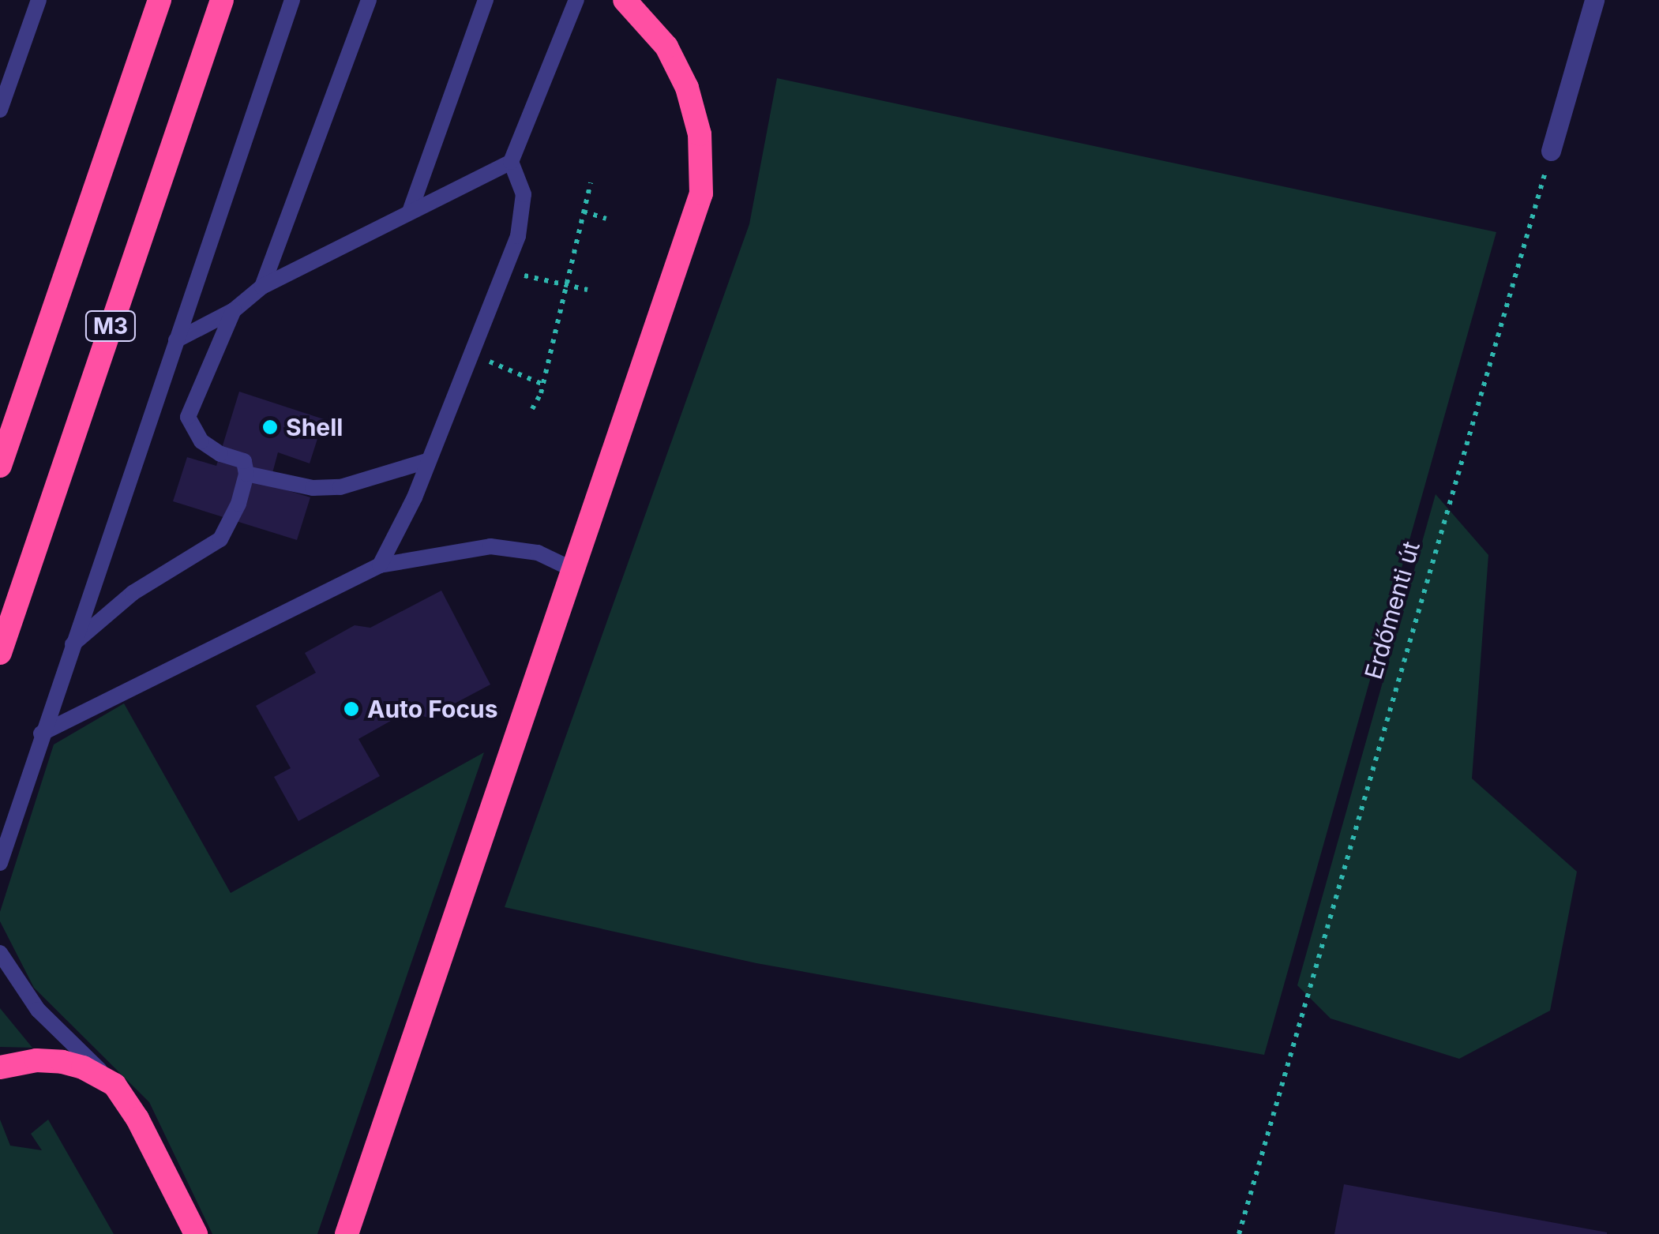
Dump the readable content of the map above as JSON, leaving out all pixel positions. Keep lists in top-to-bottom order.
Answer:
{
  "streets": {
    "highway": ["M3"],
    "path": ["Erdőmenti út"]
  },
  "places": ["Shell", "Auto Focus"]
}
